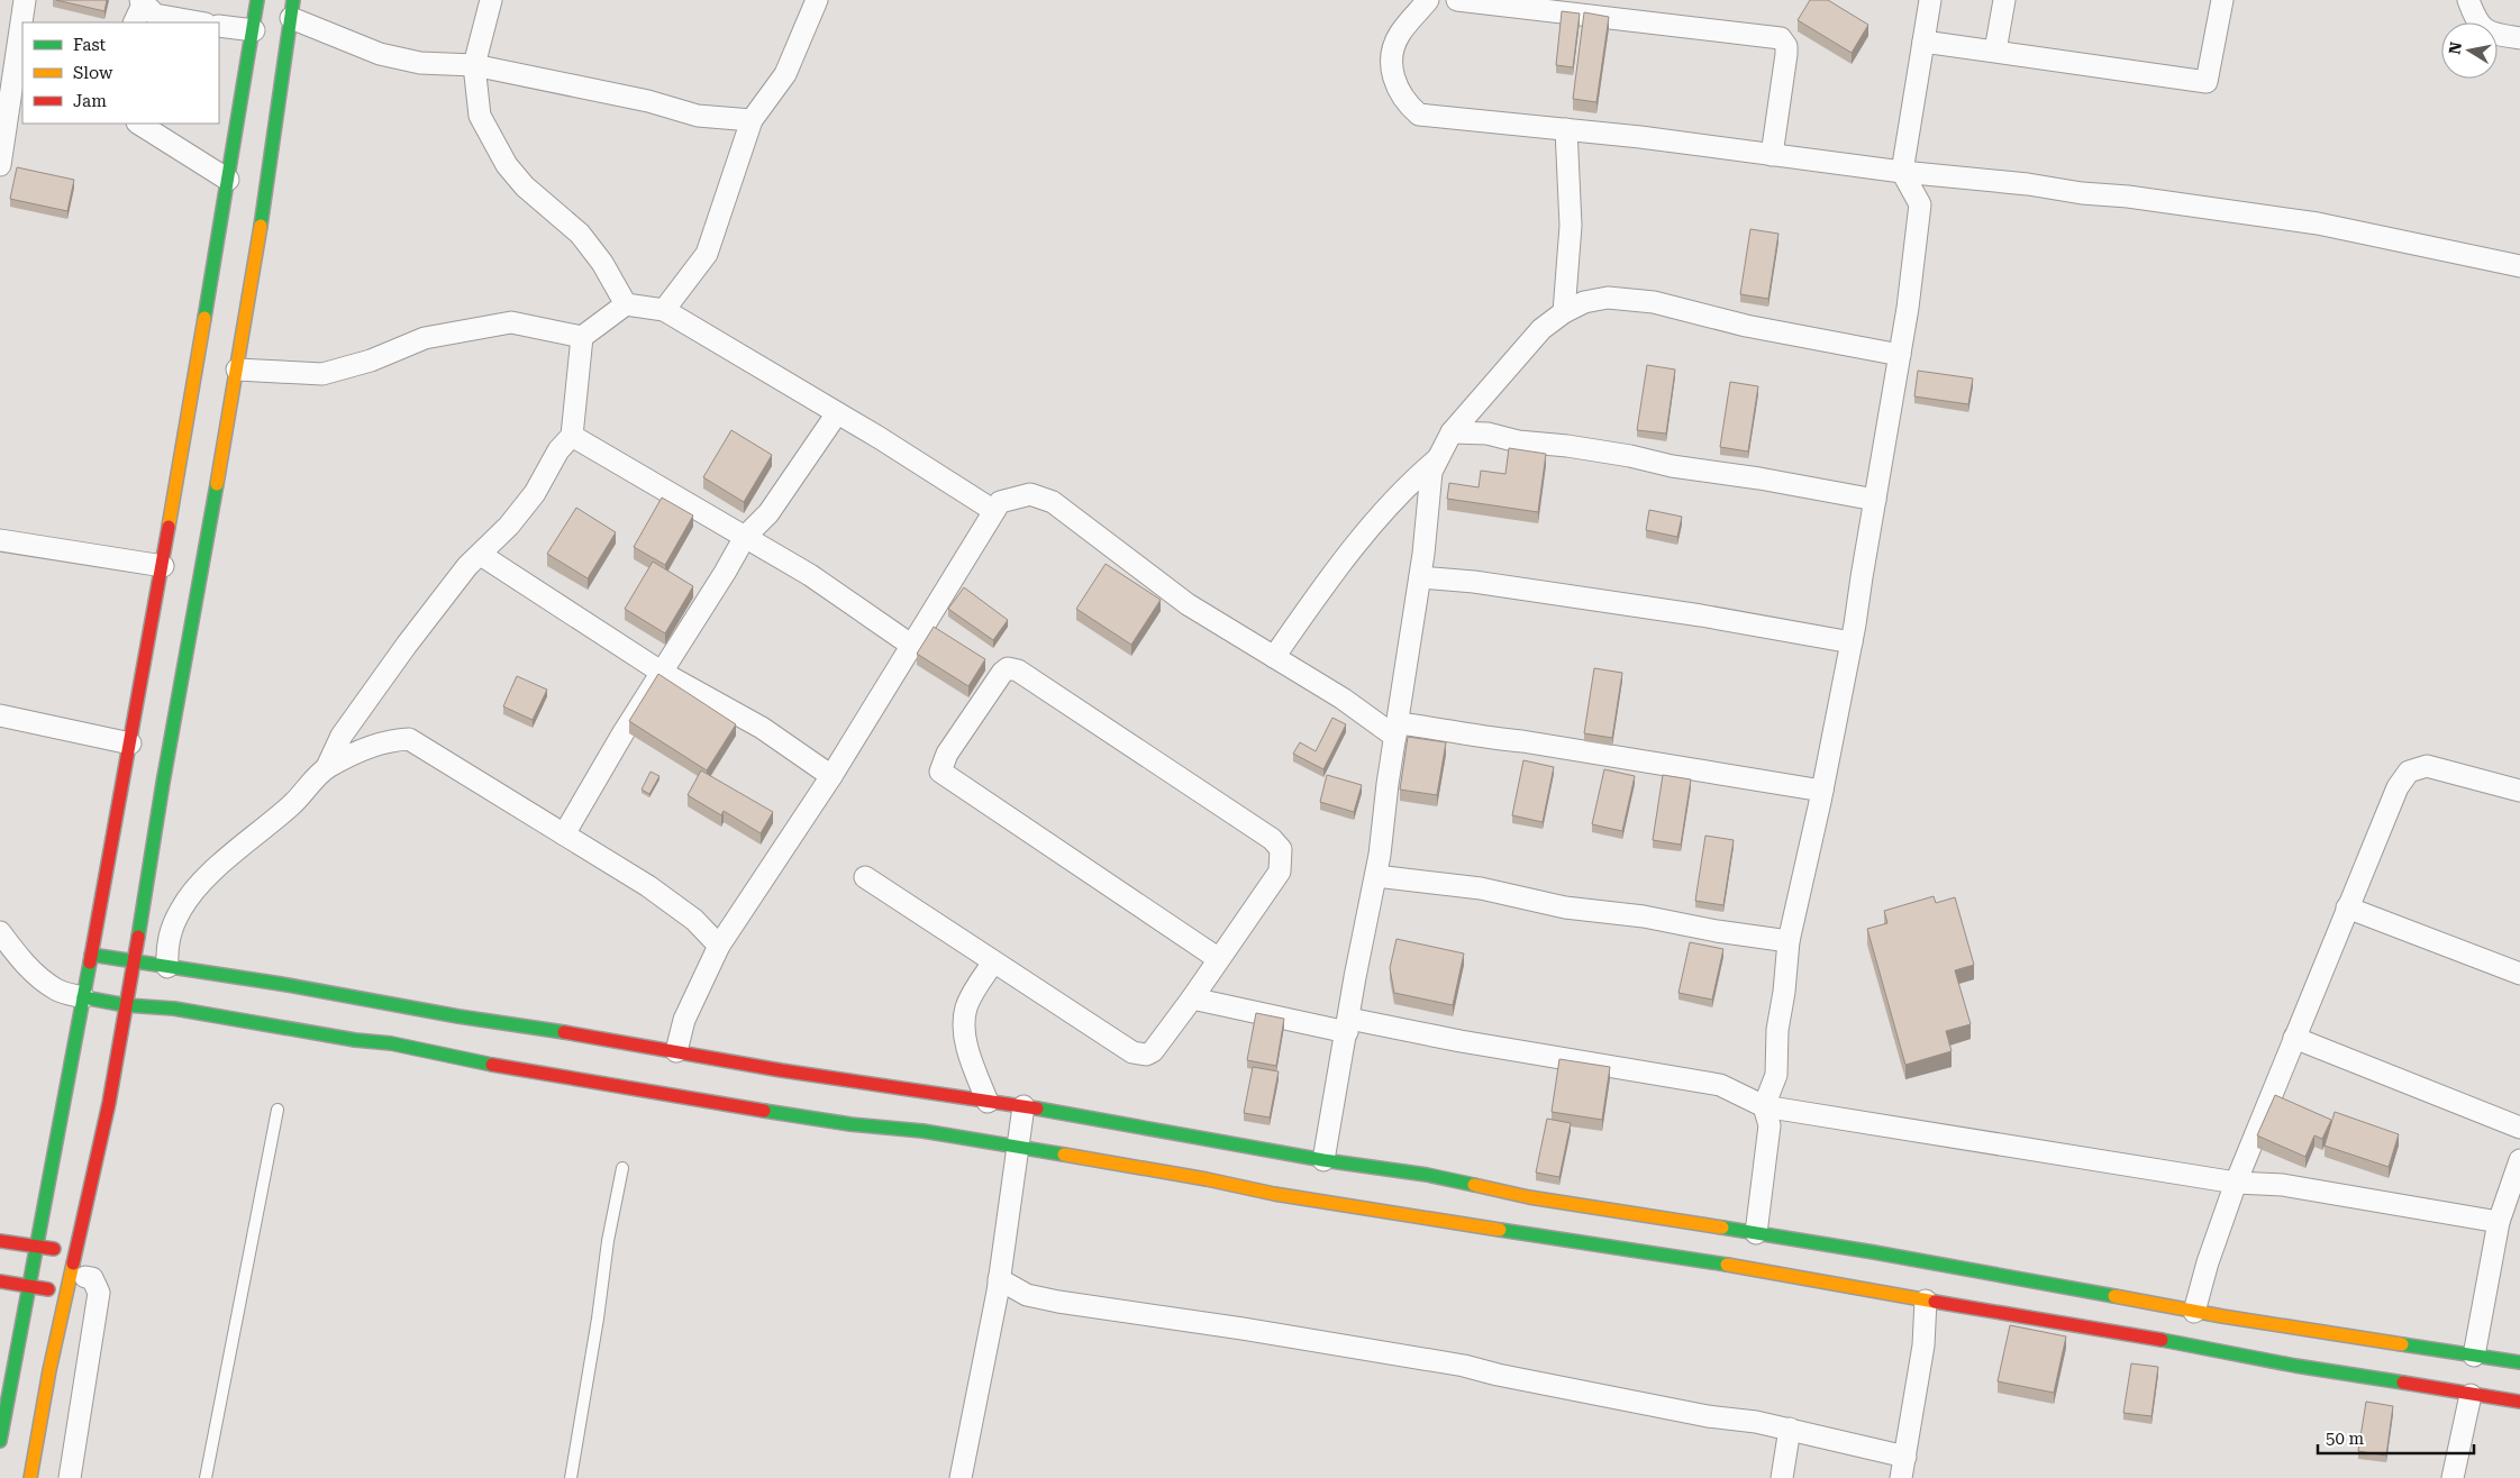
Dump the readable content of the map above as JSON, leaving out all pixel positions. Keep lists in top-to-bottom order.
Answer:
{
  "legend": ["Fast", "Slow", "Jam"],
  "scale_bar": "50 m",
  "north": "left"
}
